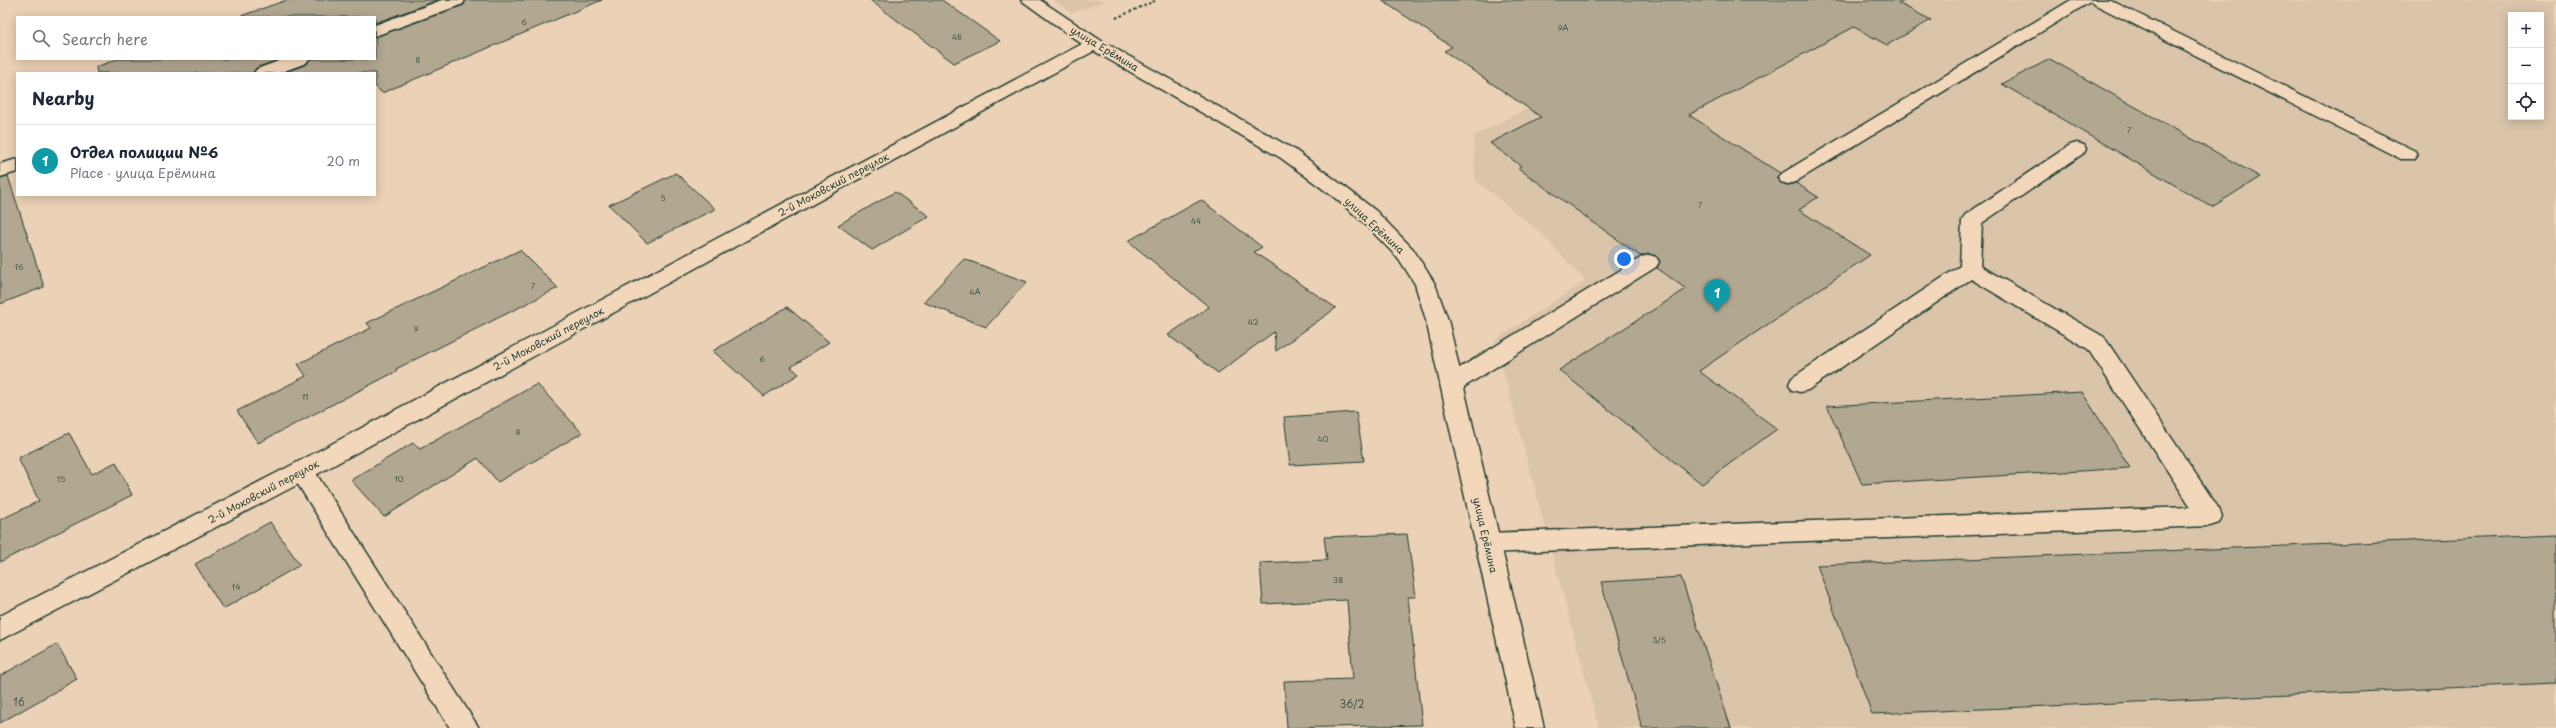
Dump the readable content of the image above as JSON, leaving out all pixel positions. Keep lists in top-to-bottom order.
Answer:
{
  "streets": {
    "street": ["улица Ерёмина", "2-й Моковский переулок"]
  },
  "crossings": [
    ["улица Ерёмина", "2-й Моковский переулок"]
  ],
  "house_numbers": [
    "6",
    "9А",
    "48",
    "8",
    "7",
    "5",
    "7",
    "44",
    "16",
    "7",
    "4А",
    "42",
    "9",
    "6",
    "11",
    "8",
    "40",
    "15",
    "10",
    "38",
    "14",
    "3/5",
    "16",
    "36/2"
  ],
  "page": {
    "map_buttons": ["+", "−"],
    "search": "Search here",
    "heading": "Nearby",
    "list": [
      {
        "mark": "1",
        "name": "Отдел полиции №6",
        "note": "Place · улица Ерёмина",
        "value": "20 m"
      }
    ],
    "pins": "1"
  }
}
